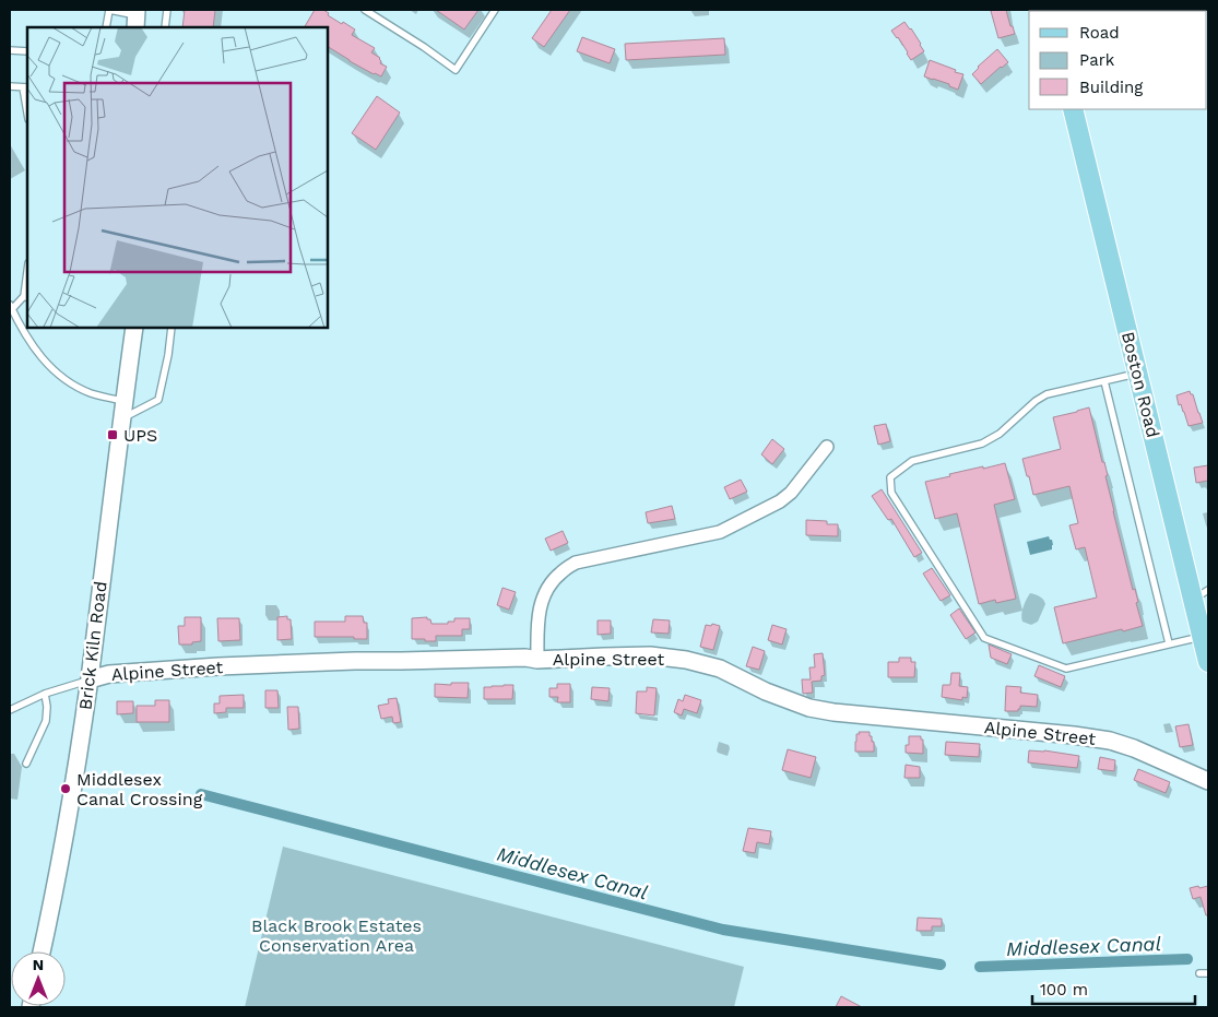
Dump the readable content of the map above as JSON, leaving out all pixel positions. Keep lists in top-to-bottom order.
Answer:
{
  "streets": {
    "main road": ["Boston Road"],
    "street": ["Brick Kiln Road", "Alpine Street"]
  },
  "crossings": [
    ["Brick Kiln Road", "Alpine Street"]
  ],
  "water": ["Middlesex Canal"],
  "parks": ["Black Brook Estates Conservation Area"],
  "places": {
    "transit": ["UPS"],
    "other": ["Middlesex Canal Crossing"]
  },
  "legend": ["Road", "Park", "Building"],
  "scale_bar": "100 m",
  "north": "top"
}
